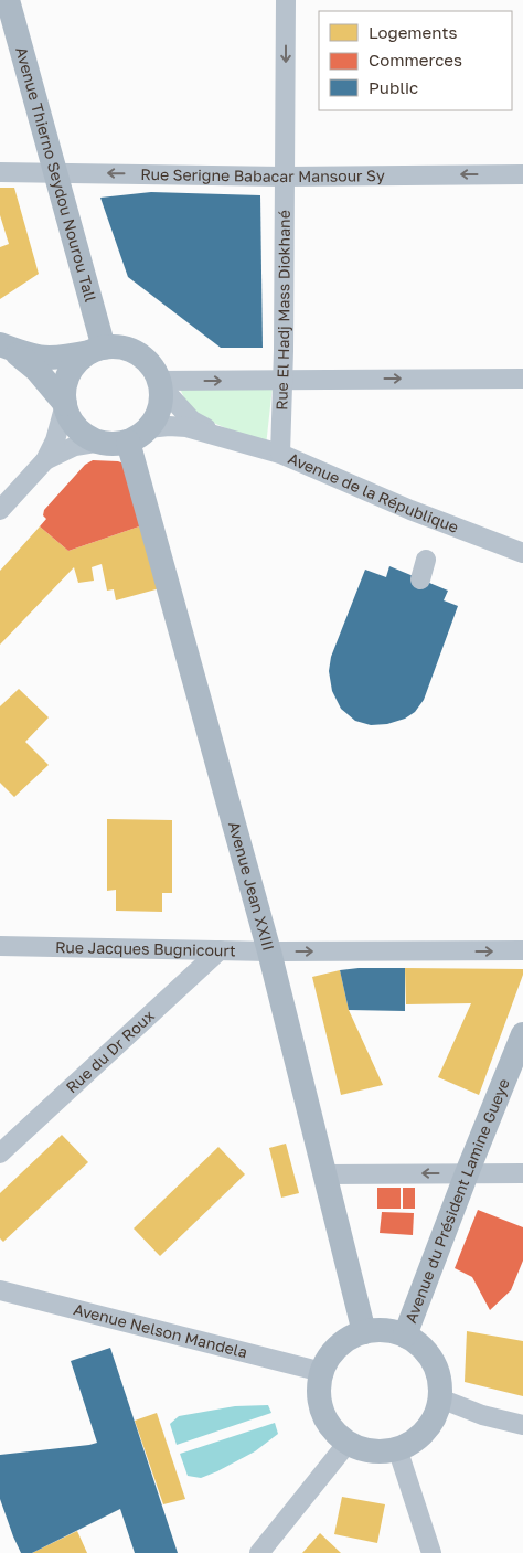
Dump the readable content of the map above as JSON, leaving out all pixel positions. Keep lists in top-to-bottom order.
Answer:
{
  "streets": {
    "main road": ["Avenue Thierno Seydou Nourou Tall", "Avenue Jean XXIII", "Avenue du Président Lamine Gueye"],
    "street": [
      "Rue Serigne Babacar Mansour Sy",
      "Rue El Hadj Mass Diokhané",
      "Avenue de la République",
      "Rue Jacques Bugnicourt",
      "Rue du Dr Roux",
      "Avenue Nelson Mandela"
    ]
  },
  "crossings": [
    ["Avenue Thierno Seydou Nourou Tall", "Rue Serigne Babacar Mansour Sy"],
    ["Avenue Thierno Seydou Nourou Tall", "Avenue de la République"],
    ["Avenue Thierno Seydou Nourou Tall", "Avenue Jean XXIII"],
    ["Rue Serigne Babacar Mansour Sy", "Rue El Hadj Mass Diokhané"],
    ["Rue El Hadj Mass Diokhané", "Avenue de la République"],
    ["Avenue de la République", "Avenue Jean XXIII"],
    ["Avenue Jean XXIII", "Rue Jacques Bugnicourt"],
    ["Avenue Jean XXIII", "Avenue du Président Lamine Gueye"],
    ["Avenue Jean XXIII", "Avenue Nelson Mandela"],
    ["Rue Jacques Bugnicourt", "Rue du Dr Roux"],
    ["Avenue du Président Lamine Gueye", "Avenue Nelson Mandela"]
  ],
  "one_way": ["Rue Serigne Babacar Mansour Sy", "Rue El Hadj Mass Diokhané", "Rue Jacques Bugnicourt"],
  "legend": ["Logements", "Commerces", "Public"]
}
